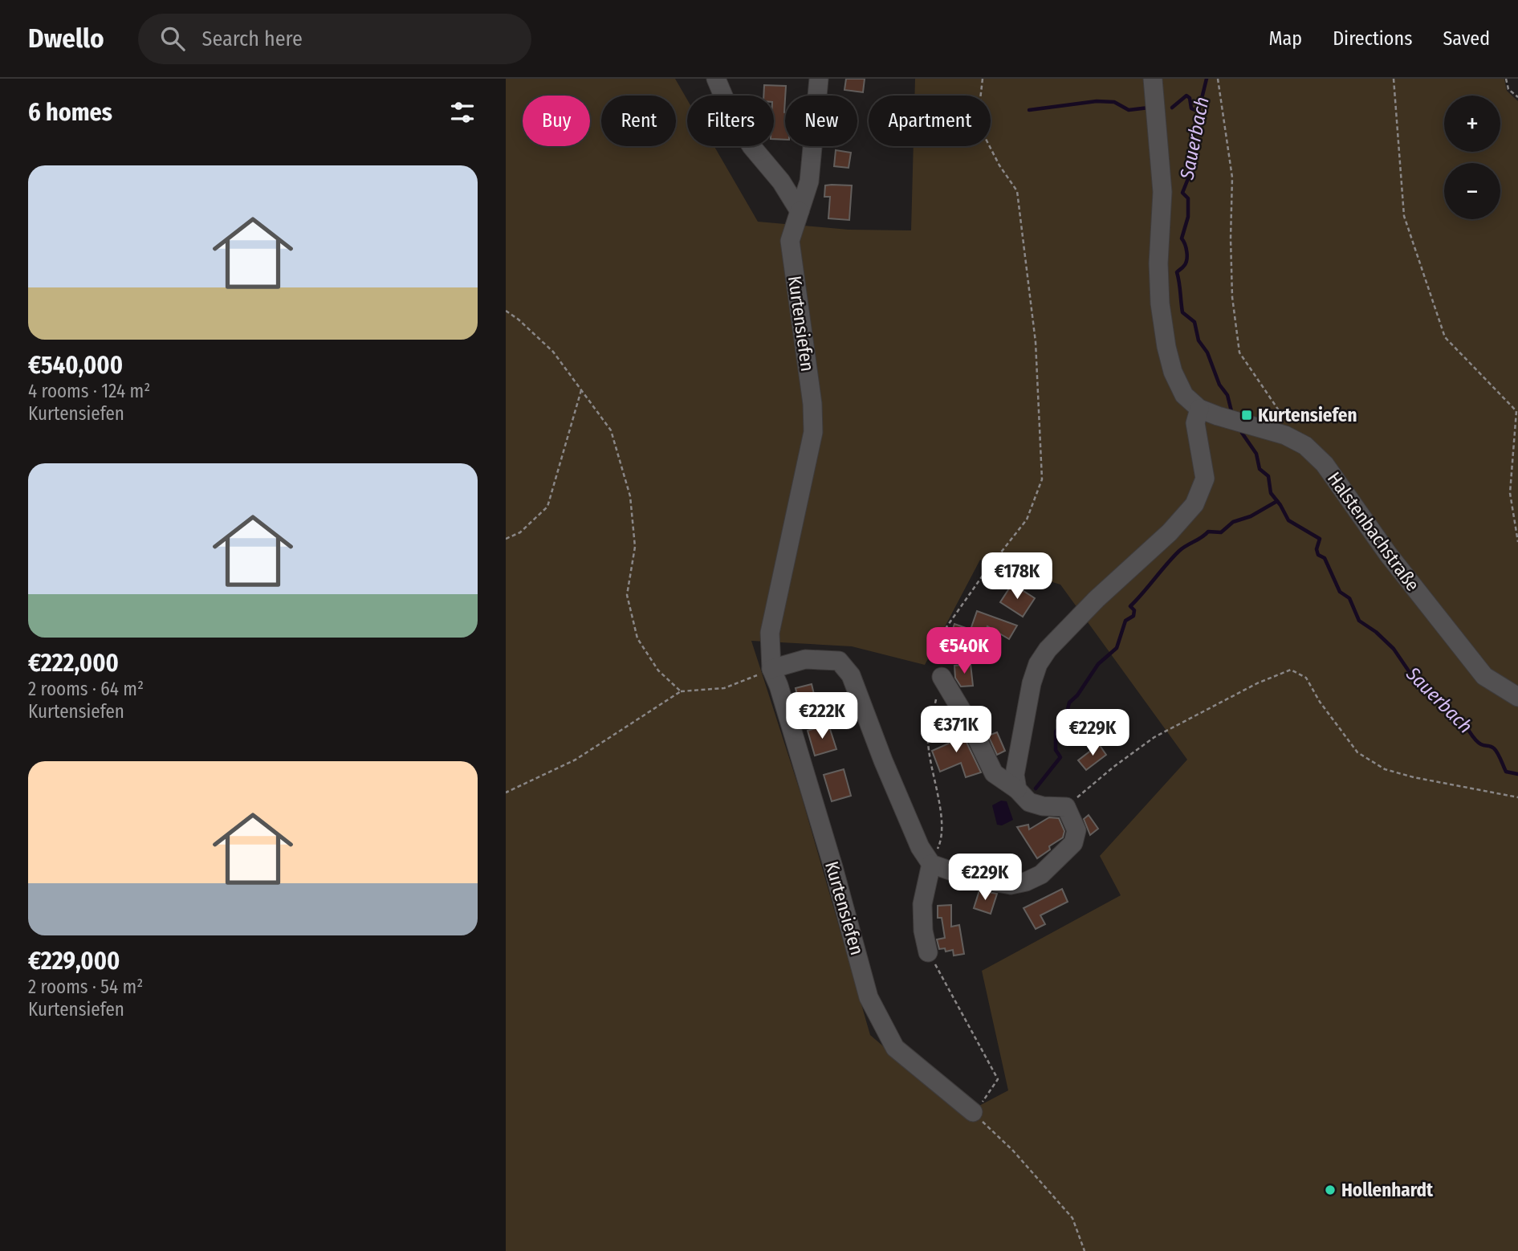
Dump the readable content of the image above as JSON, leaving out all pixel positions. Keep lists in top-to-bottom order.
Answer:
{
  "streets": {
    "street": ["Kurtensiefen", "Halstenbachstraße"]
  },
  "water": ["Sauerbach"],
  "places": {
    "transit": ["Kurtensiefen"],
    "other": ["Hollenhardt"]
  },
  "page": {
    "header": "Dwello",
    "search": "Search here",
    "nav": ["Map", "Directions", "Saved"],
    "heading": "6 homes",
    "map_buttons": ["+", "−"],
    "chip": [
      "Buy",
      "Rent",
      "Filters",
      "New",
      "Apartment"
    ],
    "list": [
      {
        "name": "€540,000",
        "note": "4 rooms · 124 m² · Kurtensiefen"
      },
      {
        "name": "€222,000",
        "note": "2 rooms · 64 m² · Kurtensiefen"
      },
      {
        "name": "€229,000",
        "note": "2 rooms · 54 m² · Kurtensiefen"
      }
    ],
    "price": [
      "€178K",
      "€540K",
      "€222K",
      "€371K",
      "€229K",
      "€229K"
    ]
  }
}
